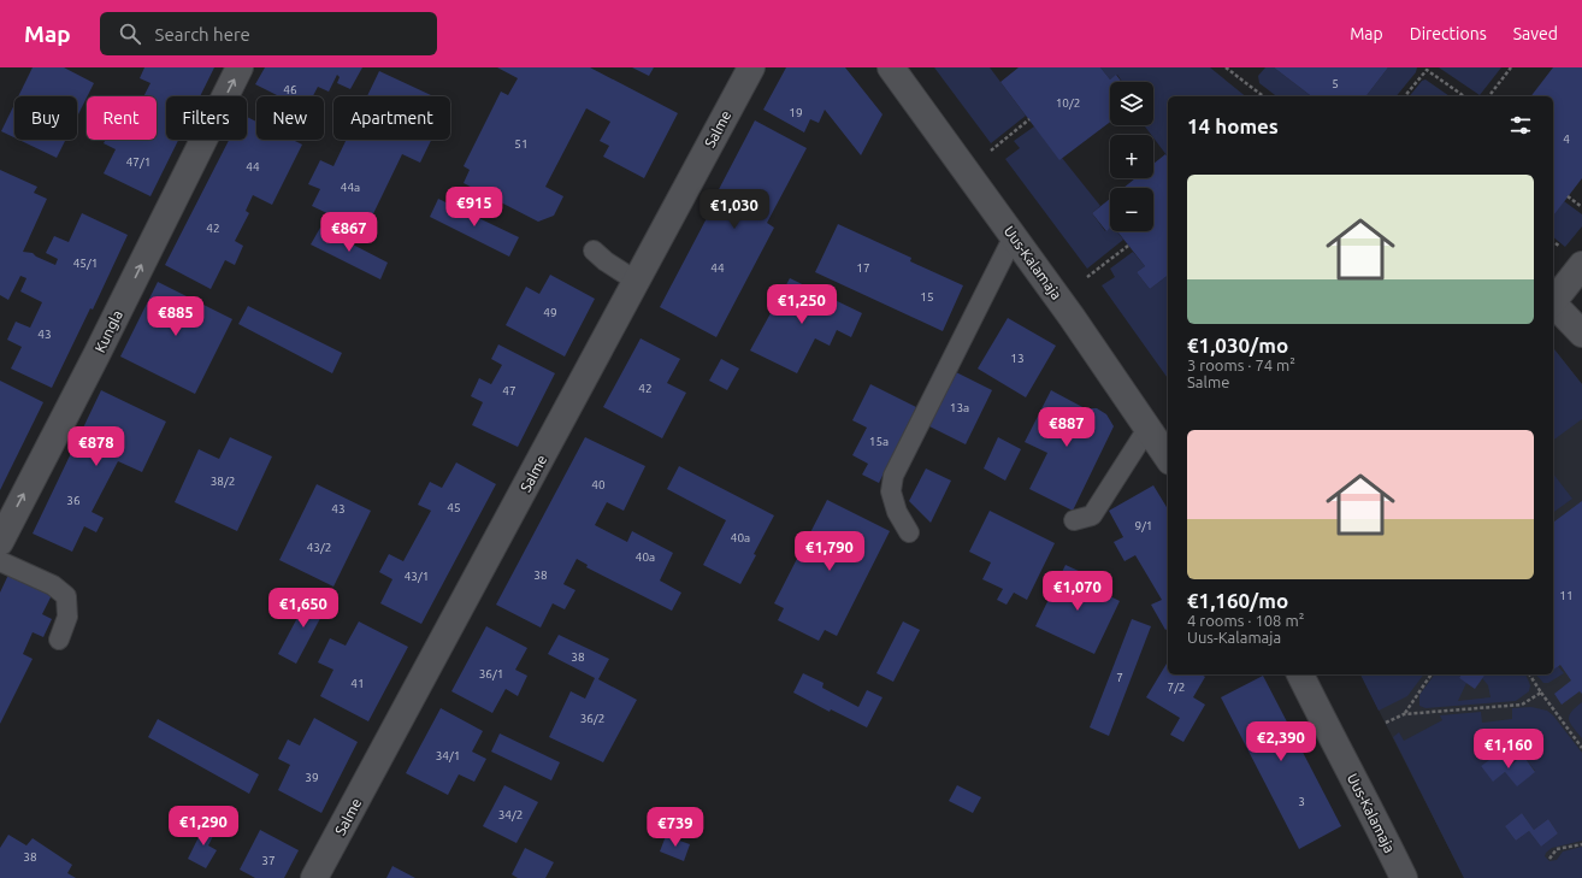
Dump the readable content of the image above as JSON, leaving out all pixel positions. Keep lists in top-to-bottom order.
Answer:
{
  "streets": {
    "street": ["Salme", "Uus-Kalamaja", "Kungla"]
  },
  "one_way": ["Kungla"],
  "house_numbers": [
    "5",
    "46",
    "10/2",
    "19",
    "4",
    "51",
    "47/1",
    "44",
    "44a",
    "42",
    "45/1",
    "44",
    "17",
    "15",
    "49",
    "43",
    "13",
    "42",
    "47",
    "13a",
    "15a",
    "38/2",
    "40",
    "36",
    "45",
    "43",
    "9/1",
    "40a",
    "43/2",
    "40a",
    "38",
    "43/1",
    "11",
    "38",
    "36/1",
    "7",
    "41",
    "7/2",
    "36/2",
    "34/1",
    "39",
    "3",
    "34/2",
    "38",
    "37"
  ],
  "page": {
    "header": "Map",
    "search": "Search here",
    "nav": ["Map", "Directions", "Saved"],
    "map_buttons": ["+", "−"],
    "chip": [
      "Buy",
      "Rent",
      "Filters",
      "New",
      "Apartment"
    ],
    "heading": "14 homes",
    "list": [
      {
        "name": "€1,030/mo",
        "note": "3 rooms · 74 m² · Salme"
      },
      {
        "name": "€1,160/mo",
        "note": "4 rooms · 108 m² · Uus-Kalamaja"
      }
    ],
    "price": [
      "€915",
      "€1,030",
      "€867",
      "€1,250",
      "€885",
      "€887",
      "€878",
      "€1,790",
      "€1,070",
      "€1,650",
      "€2,390",
      "€1,160",
      "€1,290",
      "€739"
    ]
  }
}
